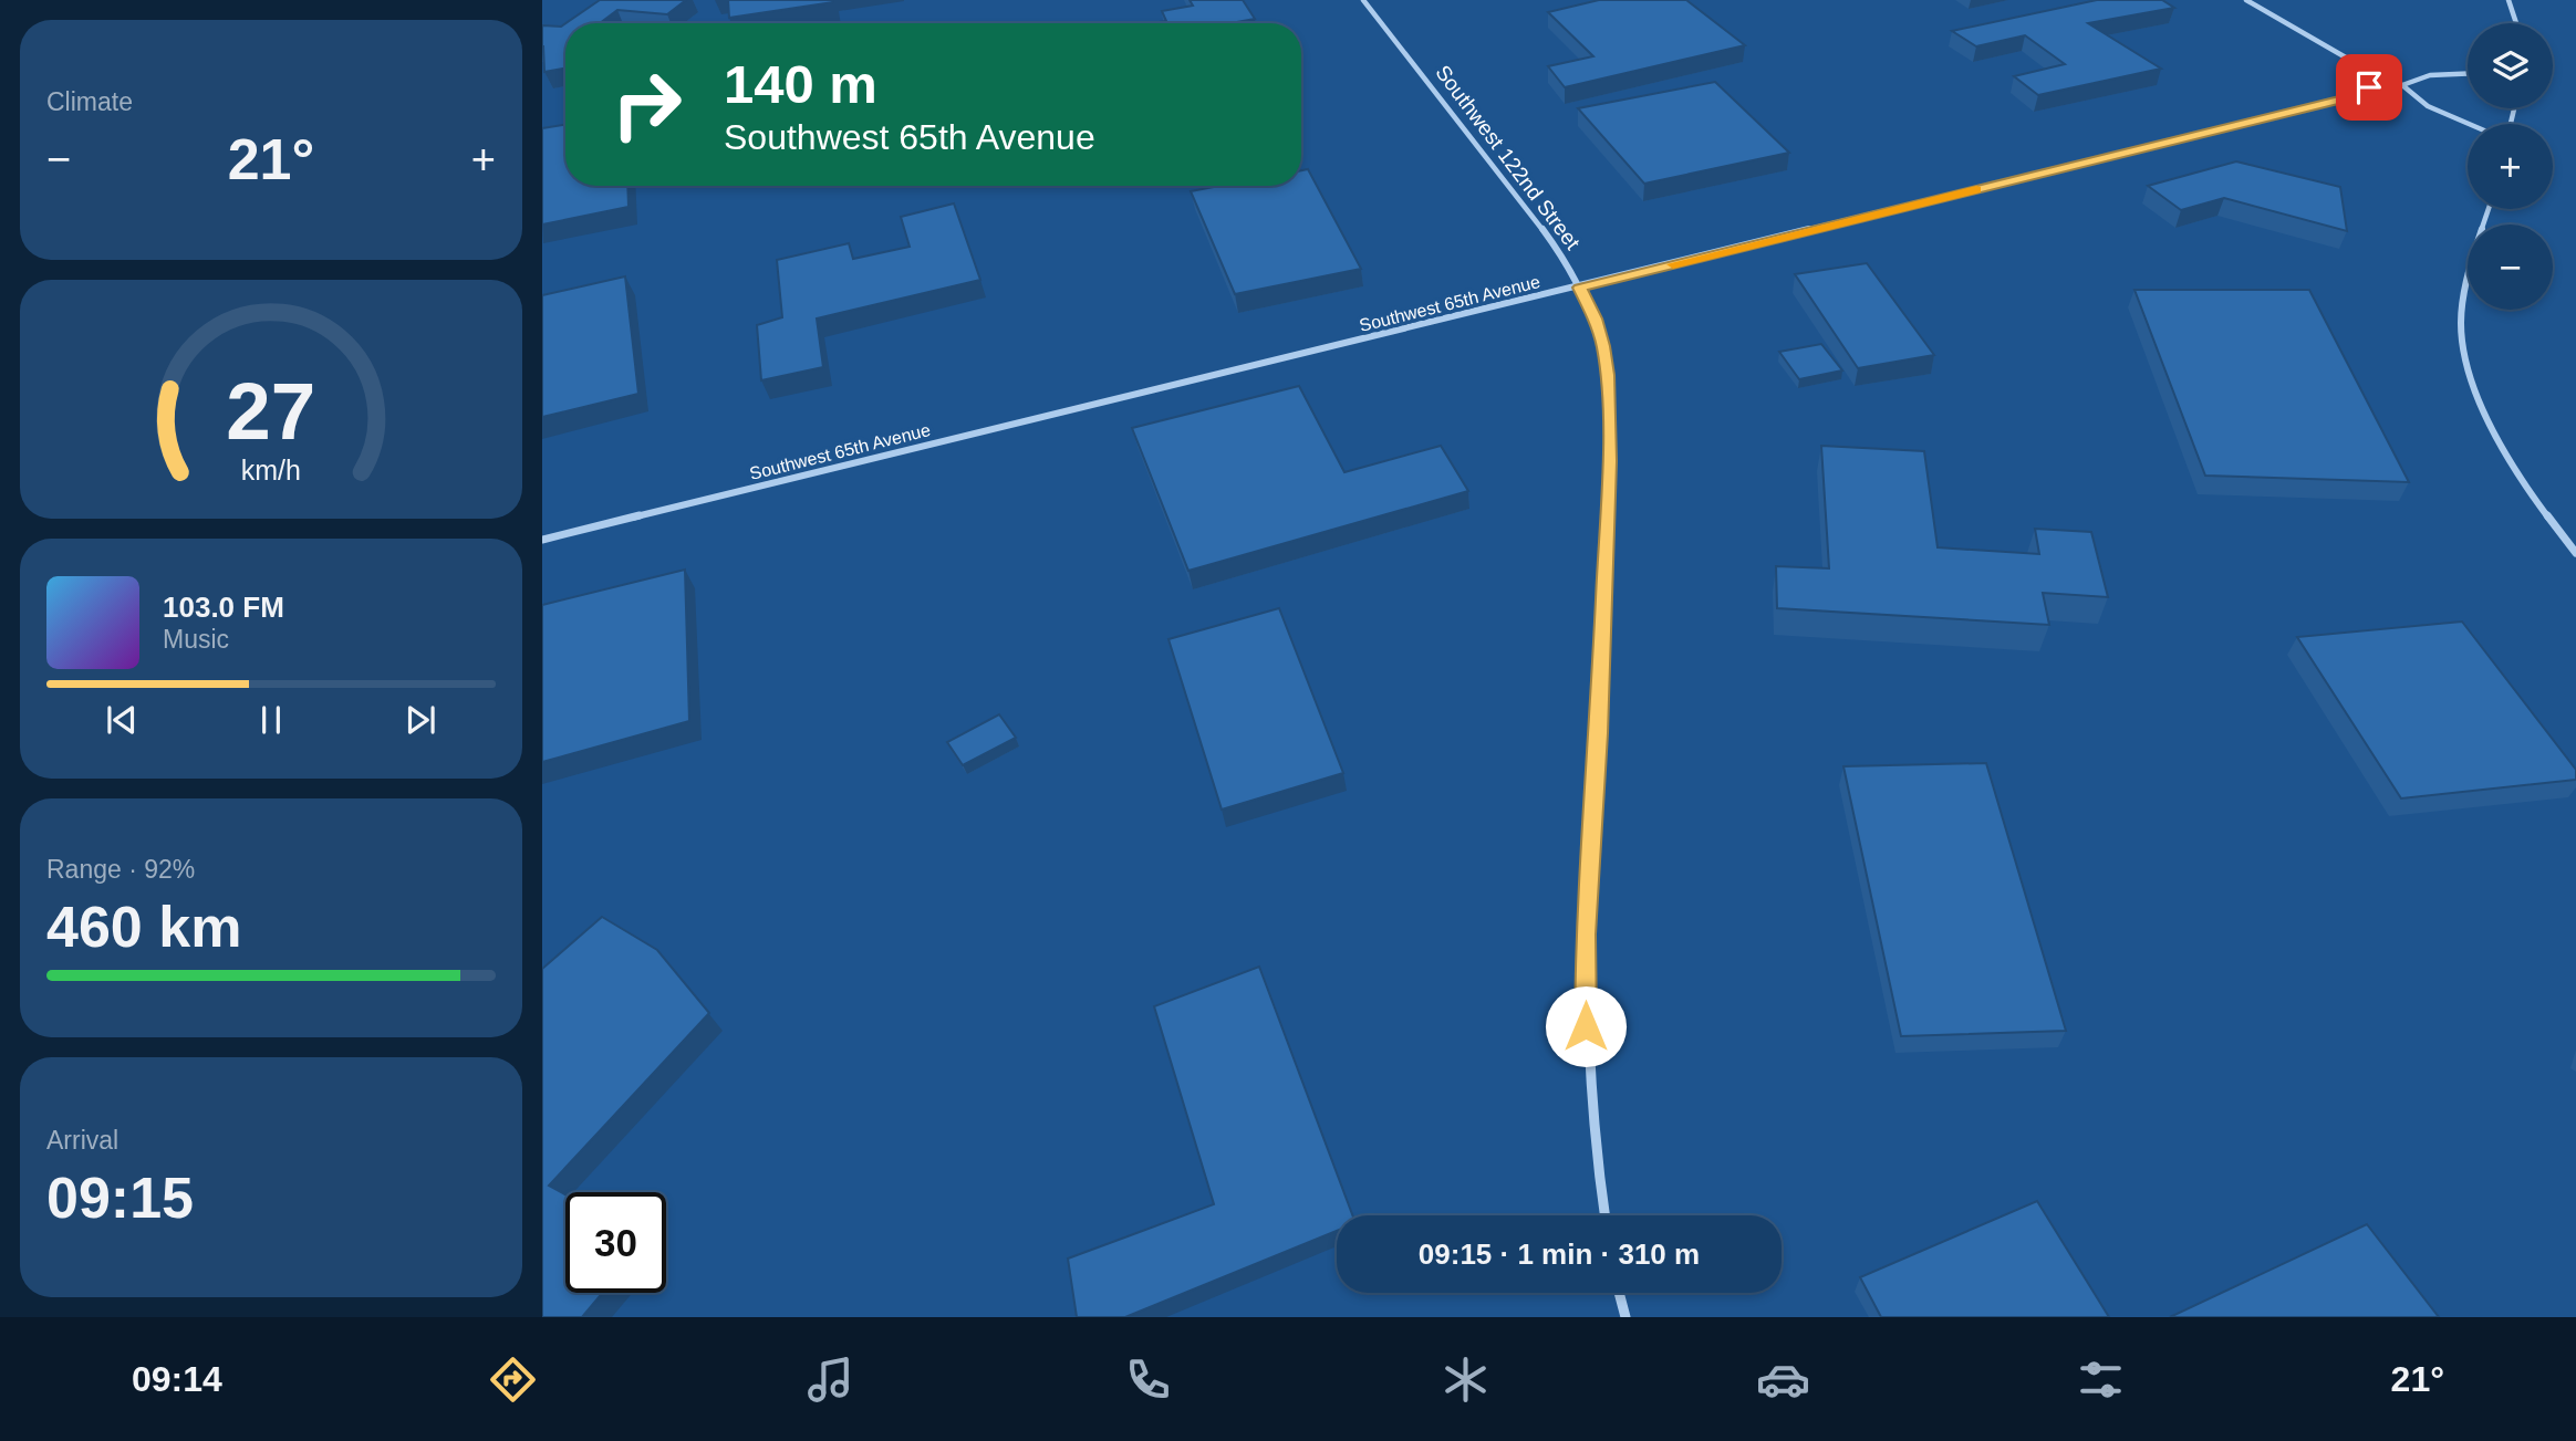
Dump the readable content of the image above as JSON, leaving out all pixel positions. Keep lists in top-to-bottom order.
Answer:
{
  "streets": {
    "street": ["Southwest 122nd Street", "Southwest 65th Avenue"]
  },
  "crossings": [
    ["Southwest 122nd Street", "Southwest 65th Avenue"]
  ],
  "page": {
    "tile": [
      "Climate",
      ["Range · 92%", "460 km"],
      ["Arrival", "09:15"]
    ],
    "map_buttons": ["+", "−"],
    "turn": ["140 m", "Southwest 65th Avenue"],
    "heat": ["−", "21°", "+"],
    "song": ["103.0 FM", "Music"],
    "limit": "30",
    "trip": "09:15 · 1 min · 310 m",
    "tabs": ["09:14", "21°"],
    "gauge": ["27", "km/h"]
  }
}
